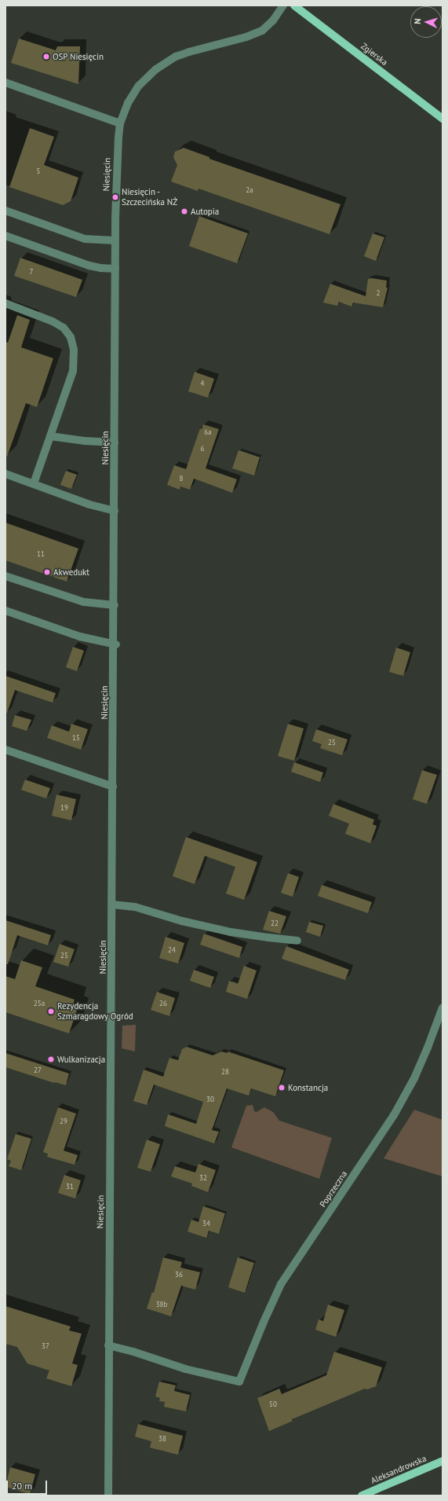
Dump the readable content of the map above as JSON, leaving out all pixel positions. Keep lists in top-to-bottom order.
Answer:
{
  "streets": {
    "main road": ["Zgierska", "Aleksandrowska"],
    "street": ["Niesięcin", "Poprzeczna"]
  },
  "crossings": [
    ["Niesięcin", "Poprzeczna"]
  ],
  "places": [
    "OSP Niesięcin",
    "Niesięcin - Szczecińska NŻ",
    "Autopia",
    "Akwedukt",
    "Rezydencja Szmaragdowy Ogród",
    "Wulkanizacja",
    "Konstancja"
  ],
  "house_numbers": [
    "5",
    "2a",
    "7",
    "2",
    "4",
    "6a",
    "6",
    "8",
    "11",
    "15",
    "25",
    "19",
    "22",
    "24",
    "25",
    "25a",
    "26",
    "27",
    "28",
    "30",
    "29",
    "32",
    "31",
    "34",
    "36",
    "38b",
    "37",
    "50",
    "38"
  ],
  "scale_bar": "20 m",
  "north": "left"
}
